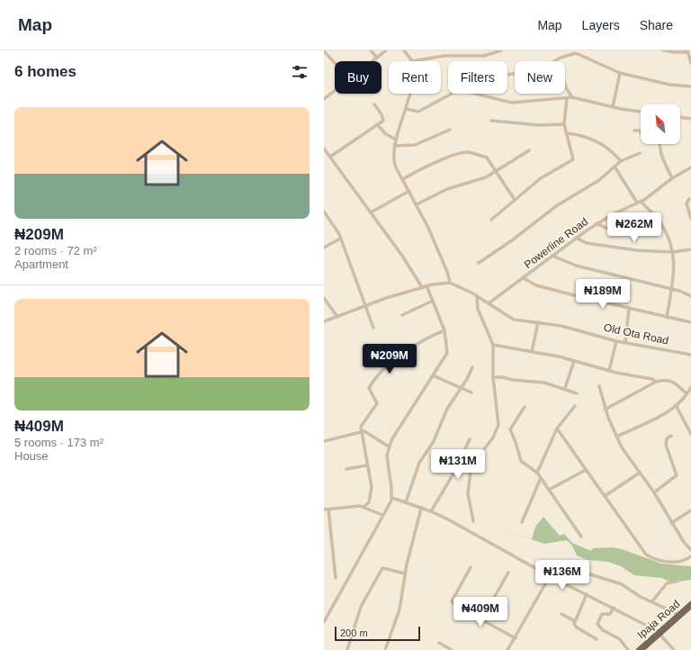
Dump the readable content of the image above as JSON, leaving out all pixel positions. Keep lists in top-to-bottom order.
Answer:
{
  "streets": {
    "main road": ["Ipaja Road"],
    "street": ["Powerline Road", "Old Ota Road"]
  },
  "crossings": [
    ["Powerline Road", "Old Ota Road"]
  ],
  "scale_bar": "200 m",
  "north": "top left",
  "page": {
    "header": "Map",
    "nav": ["Map", "Layers", "Share"],
    "heading": "6 homes",
    "chip": [
      "Buy",
      "Rent",
      "Filters",
      "New"
    ],
    "list": [
      {
        "name": "₦209M",
        "note": "2 rooms · 72 m² · Apartment"
      },
      {
        "name": "₦409M",
        "note": "5 rooms · 173 m² · House"
      }
    ],
    "price": [
      "₦262M",
      "₦189M",
      "₦209M",
      "₦131M",
      "₦136M",
      "₦409M"
    ],
    "scale": "200 m"
  }
}
